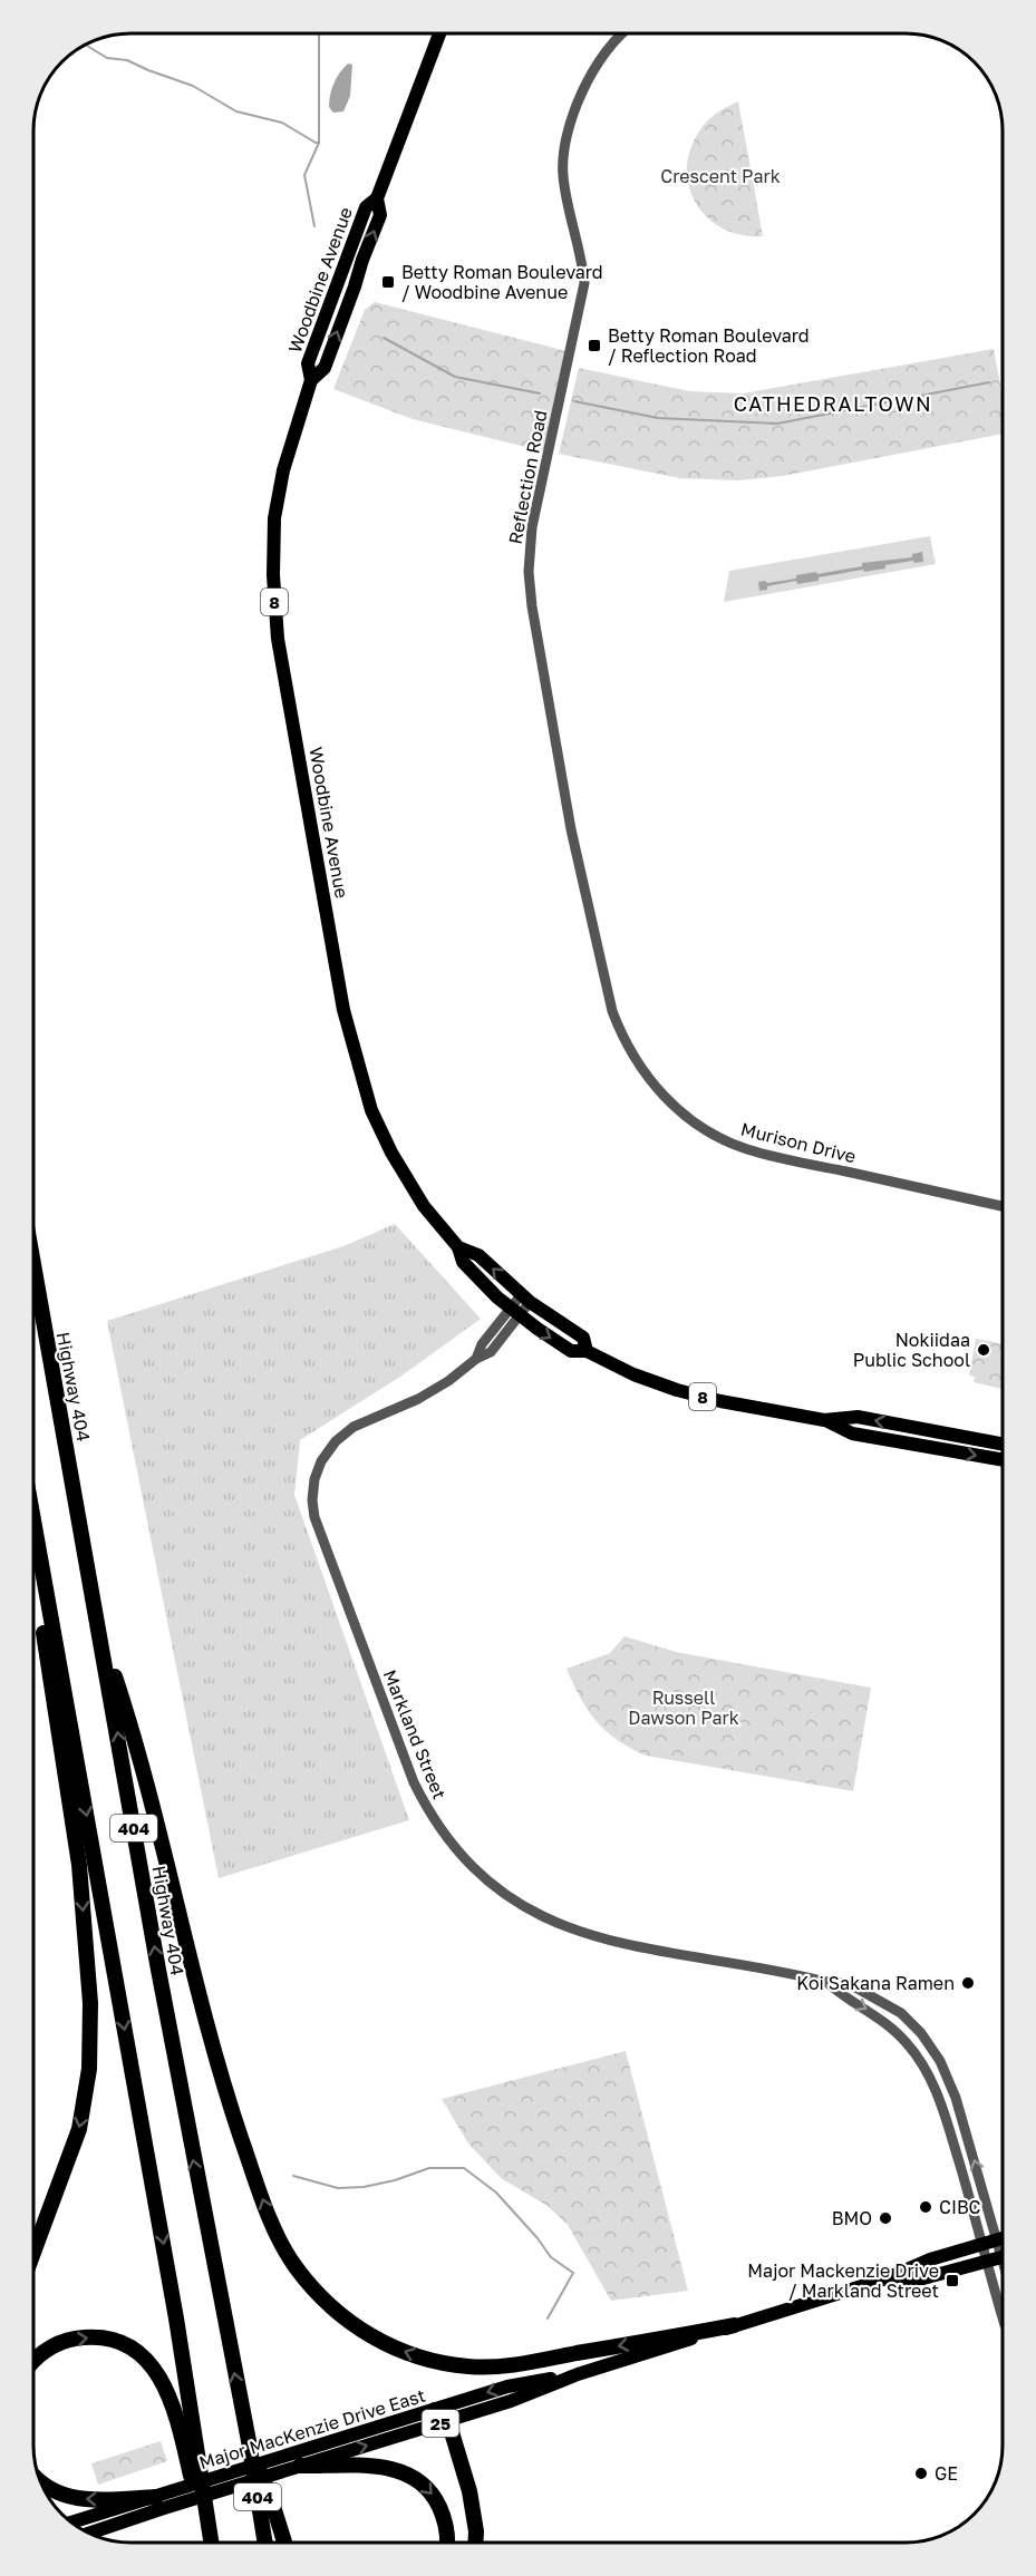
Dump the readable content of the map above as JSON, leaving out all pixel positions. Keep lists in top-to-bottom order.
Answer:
{
  "streets": {
    "highway": ["Highway 404", "404"],
    "main road": [
      "Woodbine Avenue",
      "8",
      "25",
      "Major MacKenzie Drive East"
    ],
    "street": ["Reflection Road", "Murison Drive", "Markland Street"]
  },
  "crossings": [
    ["Woodbine Avenue", "Markland Street"],
    ["Reflection Road", "Murison Drive"],
    ["Markland Street", "Major MacKenzie Drive East"]
  ],
  "districts": ["CATHEDRALTOWN"],
  "parks": ["Crescent Park", "Russell Dawson Park"],
  "places": {
    "transit": ["Betty Roman Boulevard / Woodbine Avenue", "Betty Roman Boulevard / Reflection Road", "Major Mackenzie Drive / Markland Street"],
    "other": [
      "Nokiidaa Public School",
      "Koi Sakana Ramen",
      "CIBC",
      "BMO",
      "GE"
    ]
  }
}
